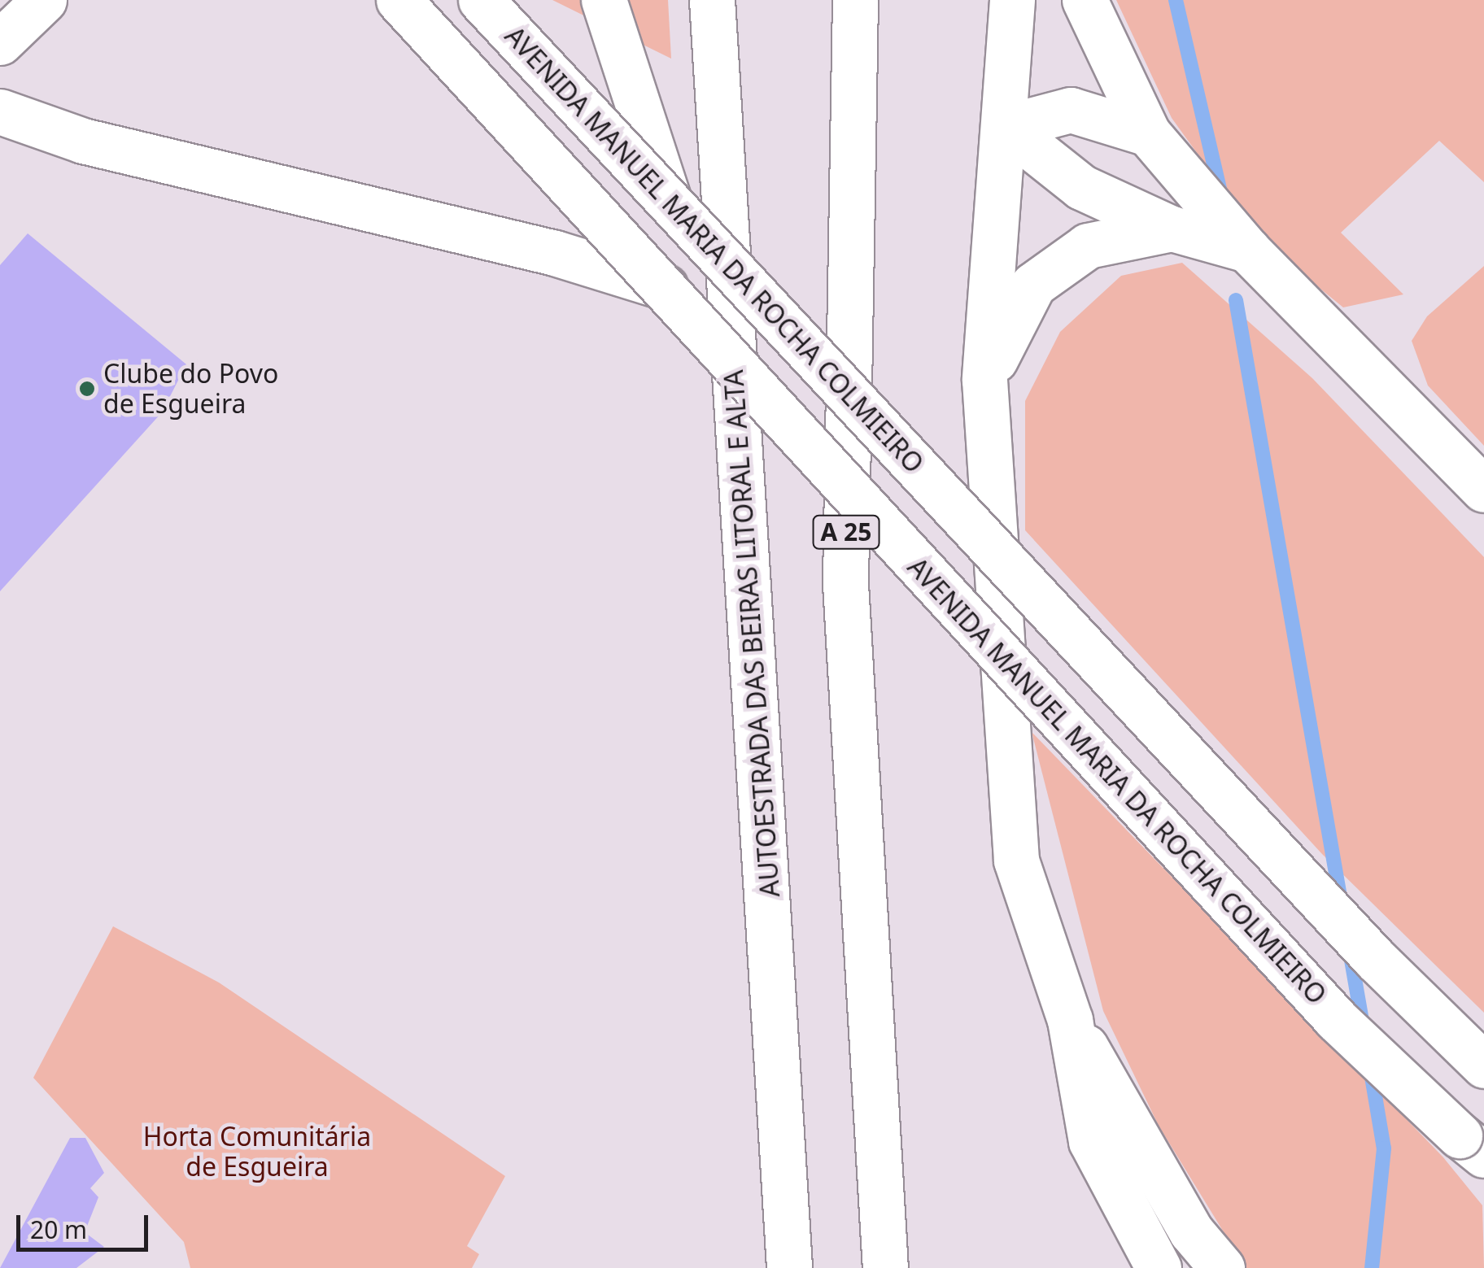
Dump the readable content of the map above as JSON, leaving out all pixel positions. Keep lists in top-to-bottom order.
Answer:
{
  "streets": {
    "main road": ["AVENIDA MANUEL MARIA DA ROCHA COLMIEIRO", "A 25", "AUTOESTRADA DAS BEIRAS LITORAL E ALTA"]
  },
  "parks": ["Horta Comunitária de Esgueira"],
  "places": ["Clube do Povo de Esgueira"],
  "scale_bar": "20 m"
}
